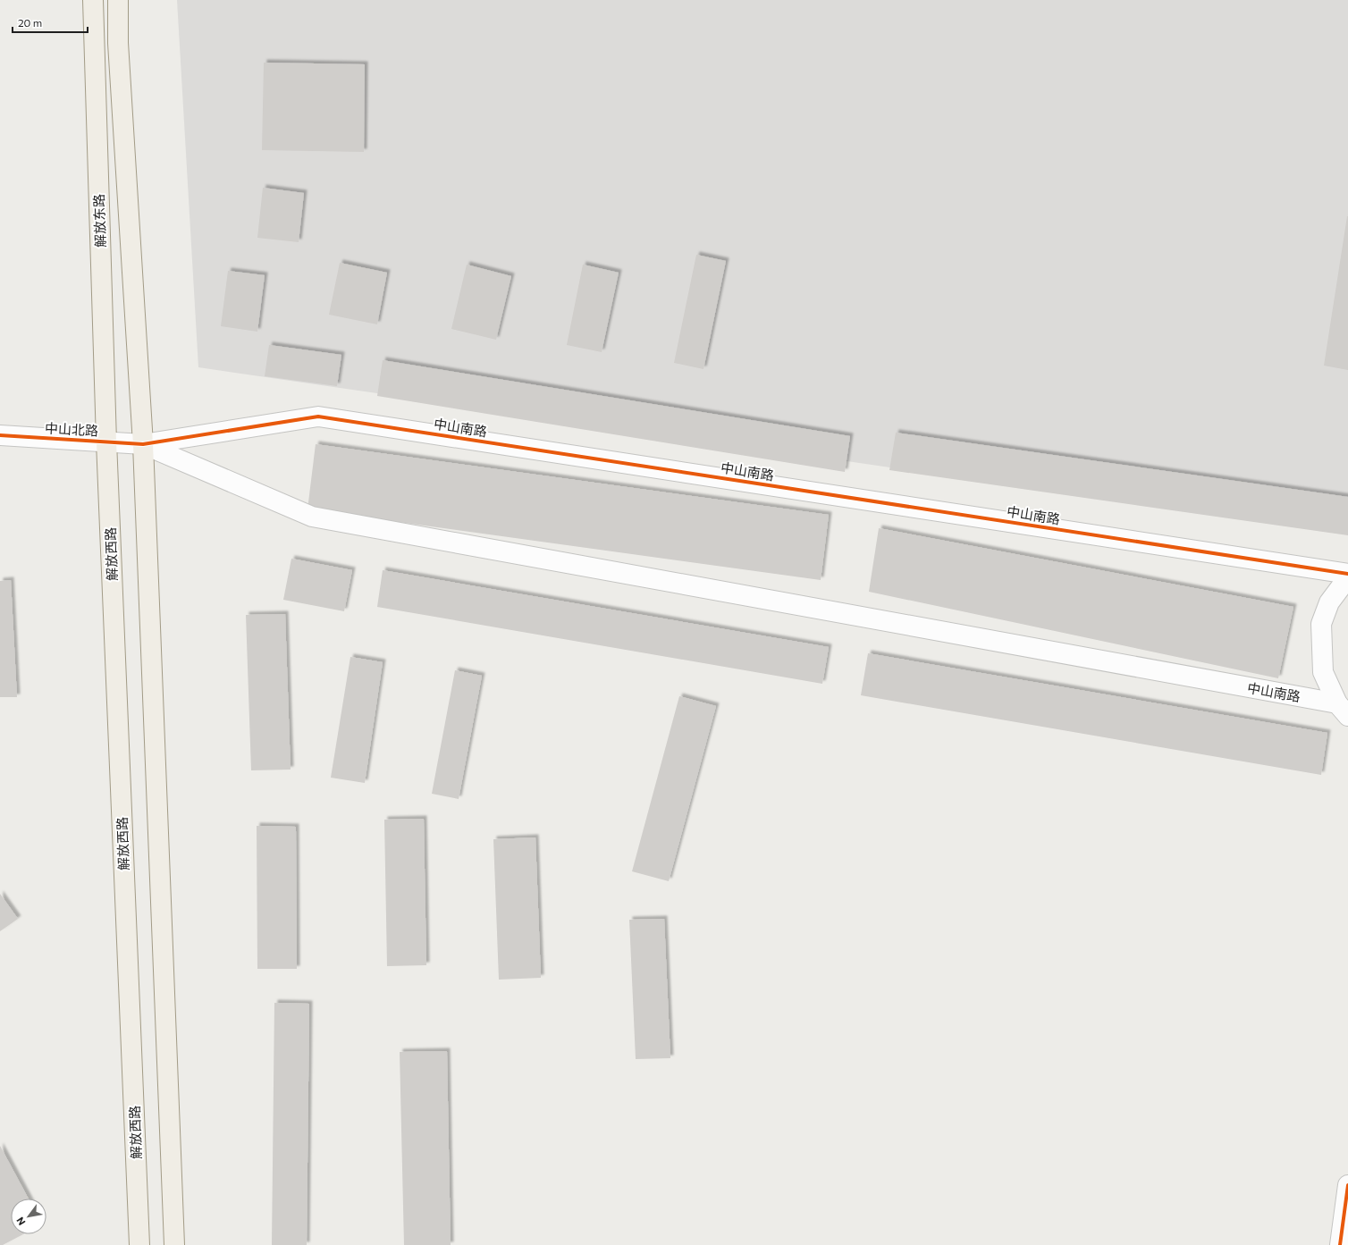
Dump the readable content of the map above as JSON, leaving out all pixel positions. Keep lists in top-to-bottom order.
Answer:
{
  "streets": {
    "main road": ["解放东路", "解放西路"],
    "street": ["中山南路", "中山北路"]
  },
  "crossings": [
    ["解放东路", "中山北路"],
    ["解放东路", "解放西路"],
    ["中山南路", "中山北路"],
    ["中山北路", "解放西路"]
  ],
  "scale_bar": "20 m",
  "north": "bottom left"
}
